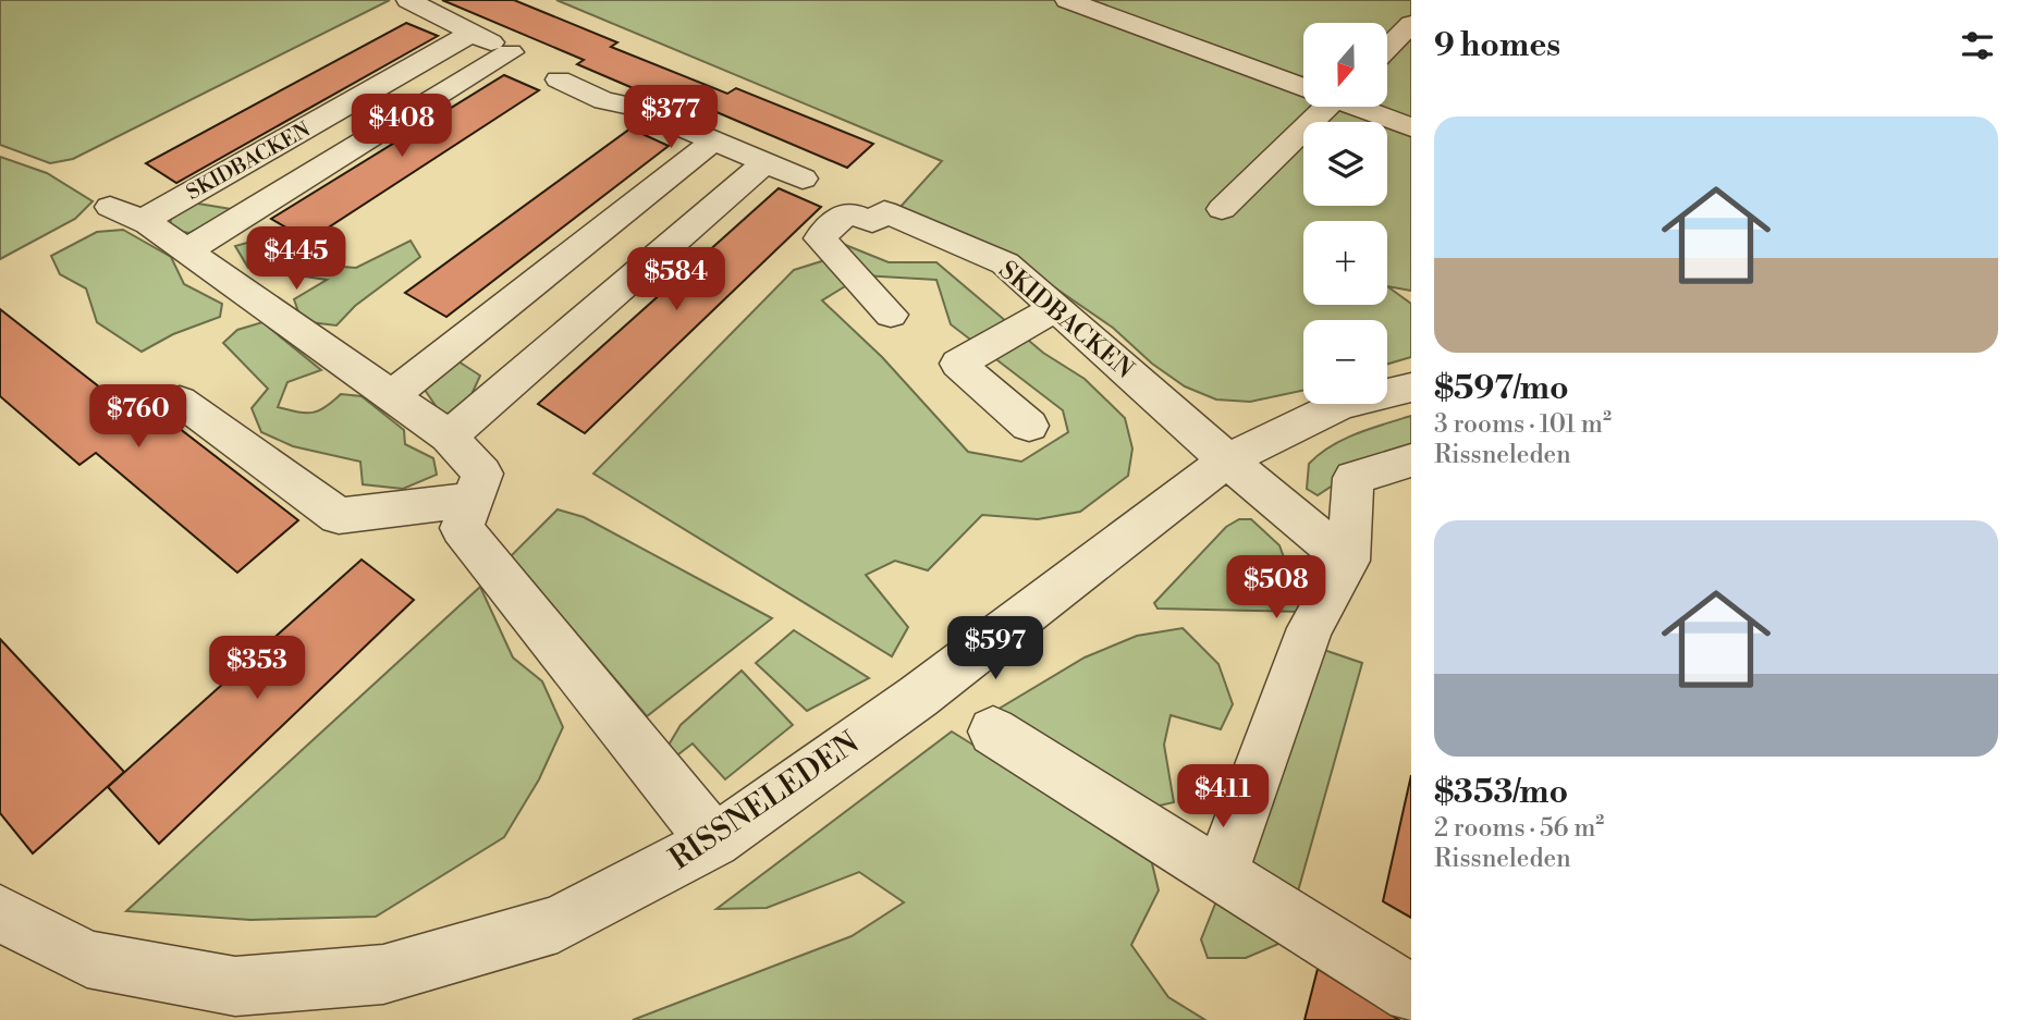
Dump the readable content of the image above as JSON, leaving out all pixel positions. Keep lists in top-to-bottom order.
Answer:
{
  "streets": {
    "street": ["SKIDBACKEN", "RISSNELEDEN"]
  },
  "crossings": [
    ["SKIDBACKEN", "RISSNELEDEN"]
  ],
  "north": "bottom",
  "page": {
    "heading": "9 homes",
    "map_buttons": ["+", "−"],
    "price": [
      "$377",
      "$408",
      "$445",
      "$584",
      "$760",
      "$508",
      "$597",
      "$353",
      "$411"
    ],
    "list": [
      {
        "name": "$597/mo",
        "note": "3 rooms · 101 m² · Rissneleden"
      },
      {
        "name": "$353/mo",
        "note": "2 rooms · 56 m² · Rissneleden"
      }
    ]
  }
}
